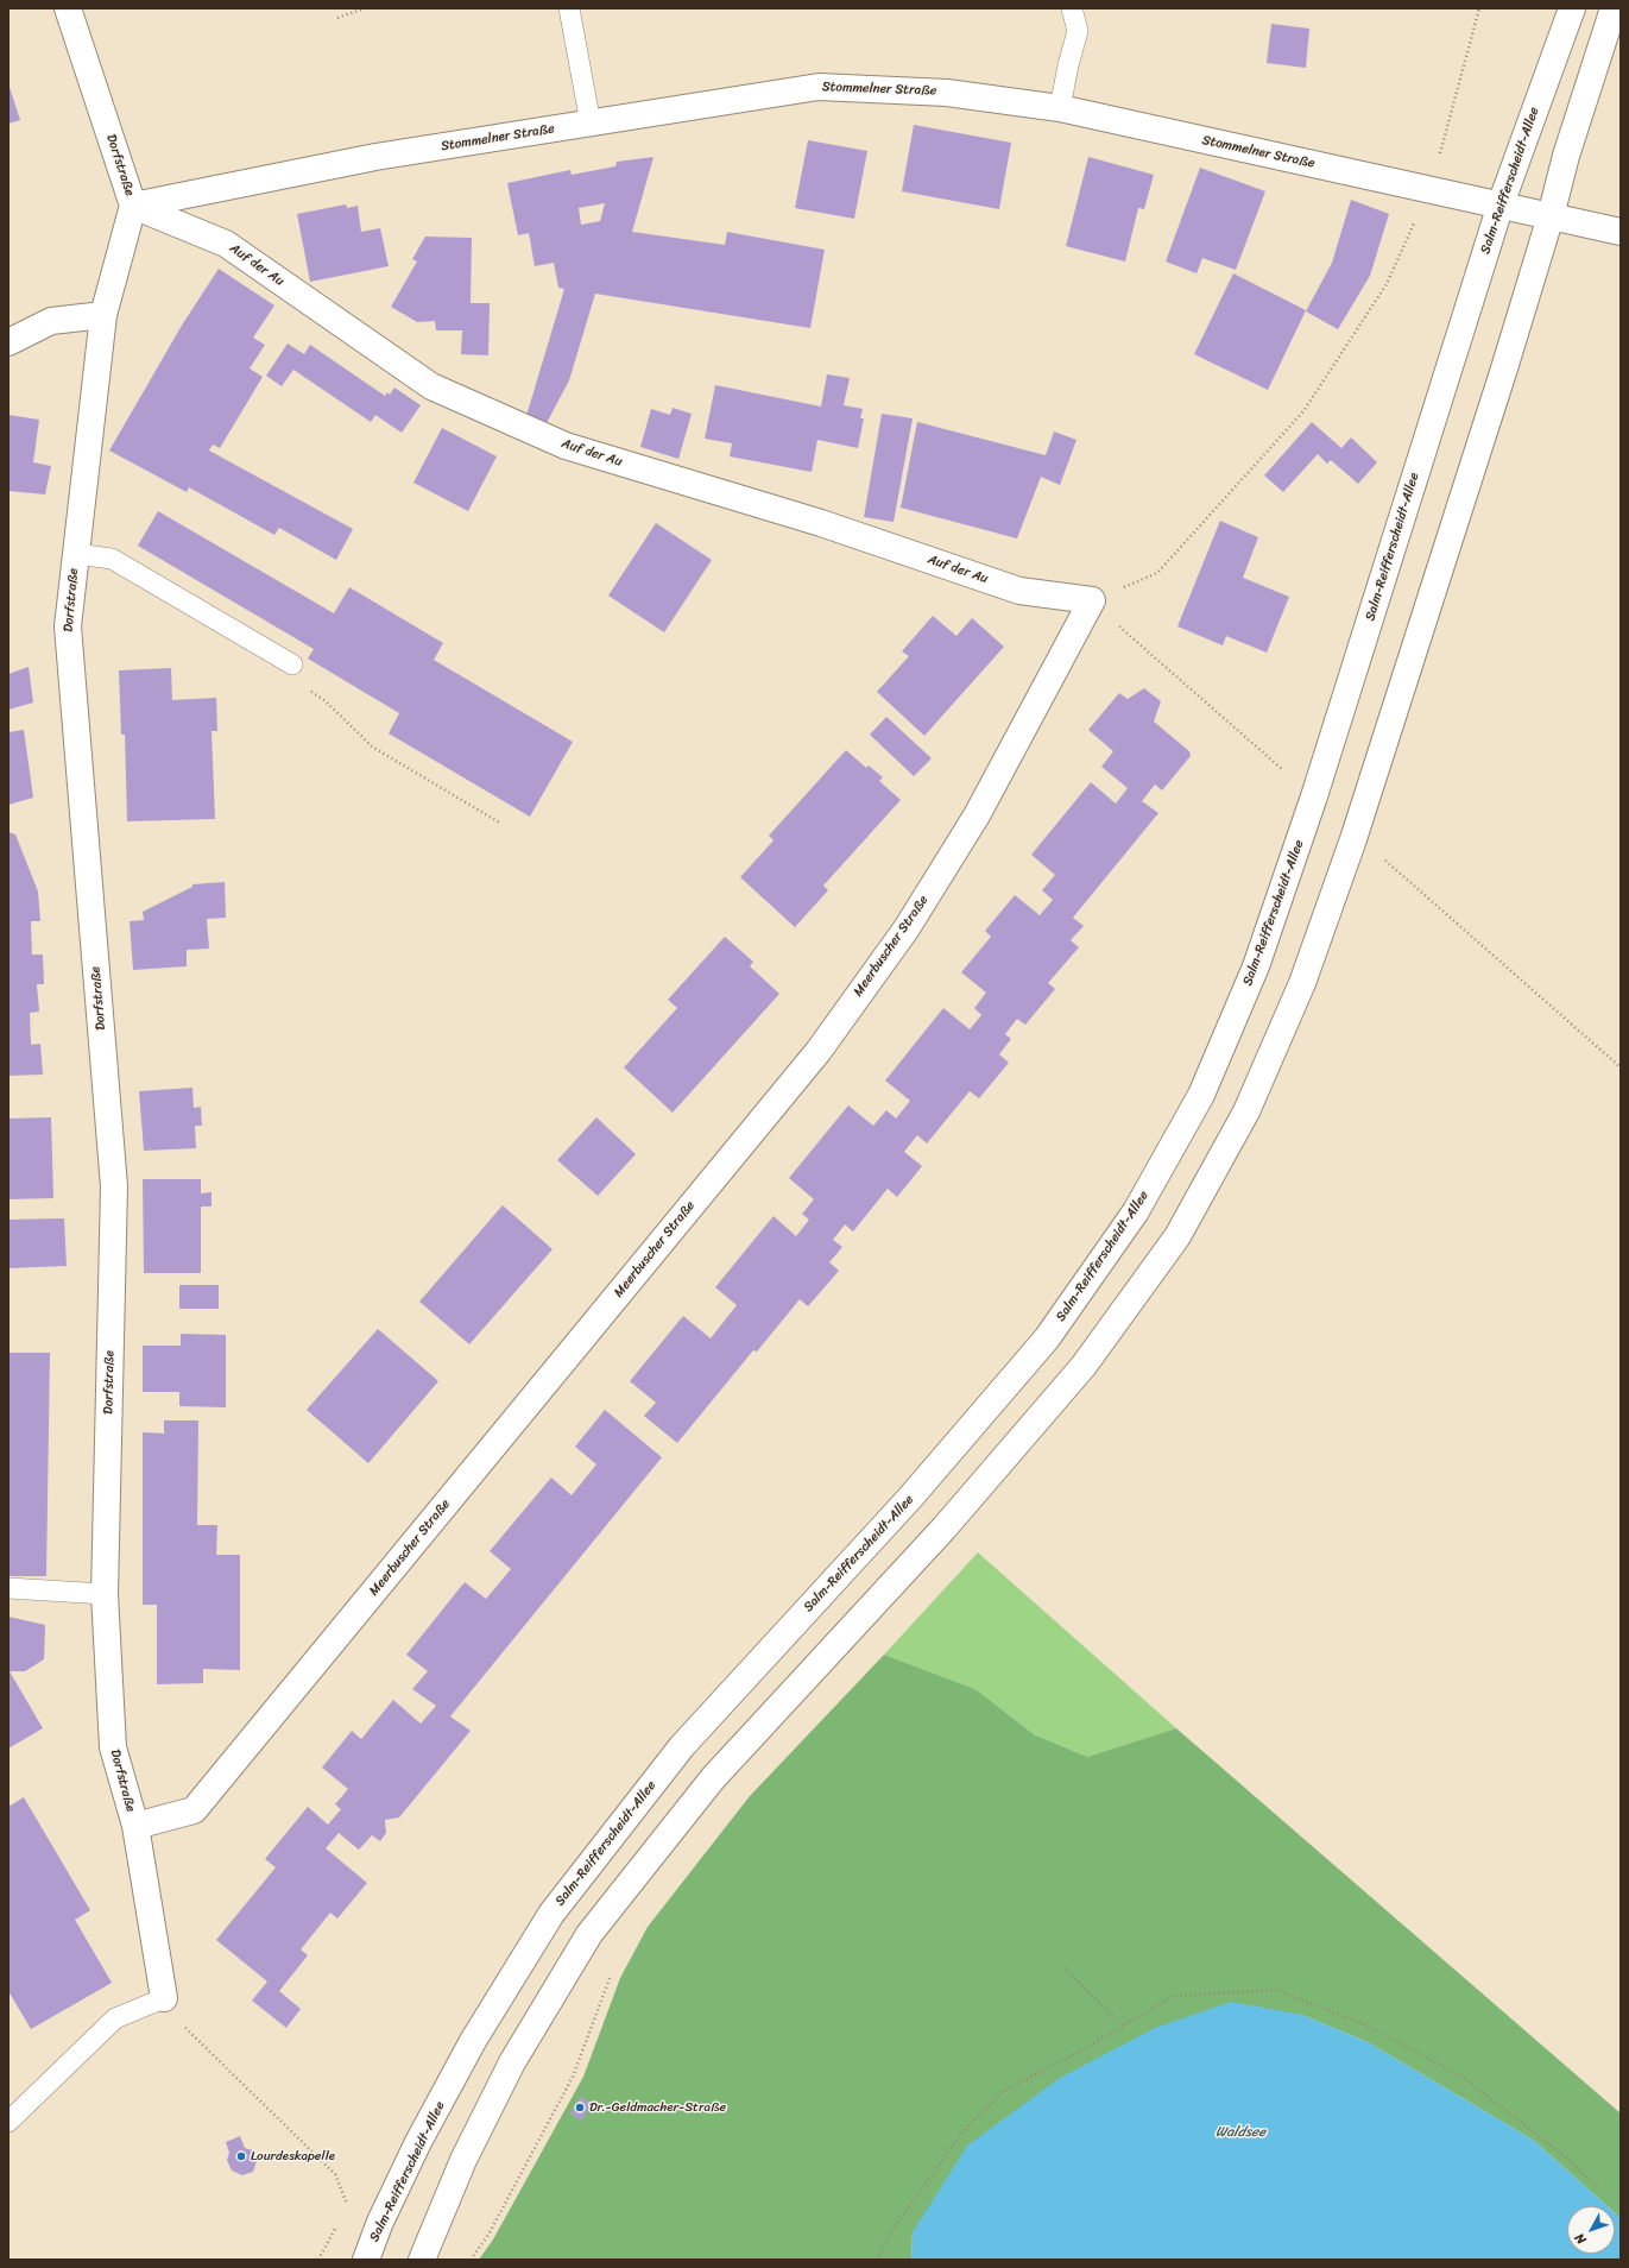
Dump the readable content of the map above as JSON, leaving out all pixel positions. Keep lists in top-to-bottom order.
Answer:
{
  "streets": {
    "street": [
      "Stommelner Straße",
      "Dorfstraße",
      "Salm-Reifferscheidt-Allee",
      "Auf der Au",
      "Meerbuscher Straße"
    ]
  },
  "crossings": [
    ["Stommelner Straße", "Dorfstraße"],
    ["Stommelner Straße", "Salm-Reifferscheidt-Allee"],
    ["Stommelner Straße", "Auf der Au"],
    ["Dorfstraße", "Auf der Au"],
    ["Dorfstraße", "Meerbuscher Straße"],
    ["Auf der Au", "Meerbuscher Straße"]
  ],
  "water": ["Waldsee"],
  "places": ["Dr.-Geldmacher-Straße", "Lourdeskapelle"],
  "north": "bottom left"
}
